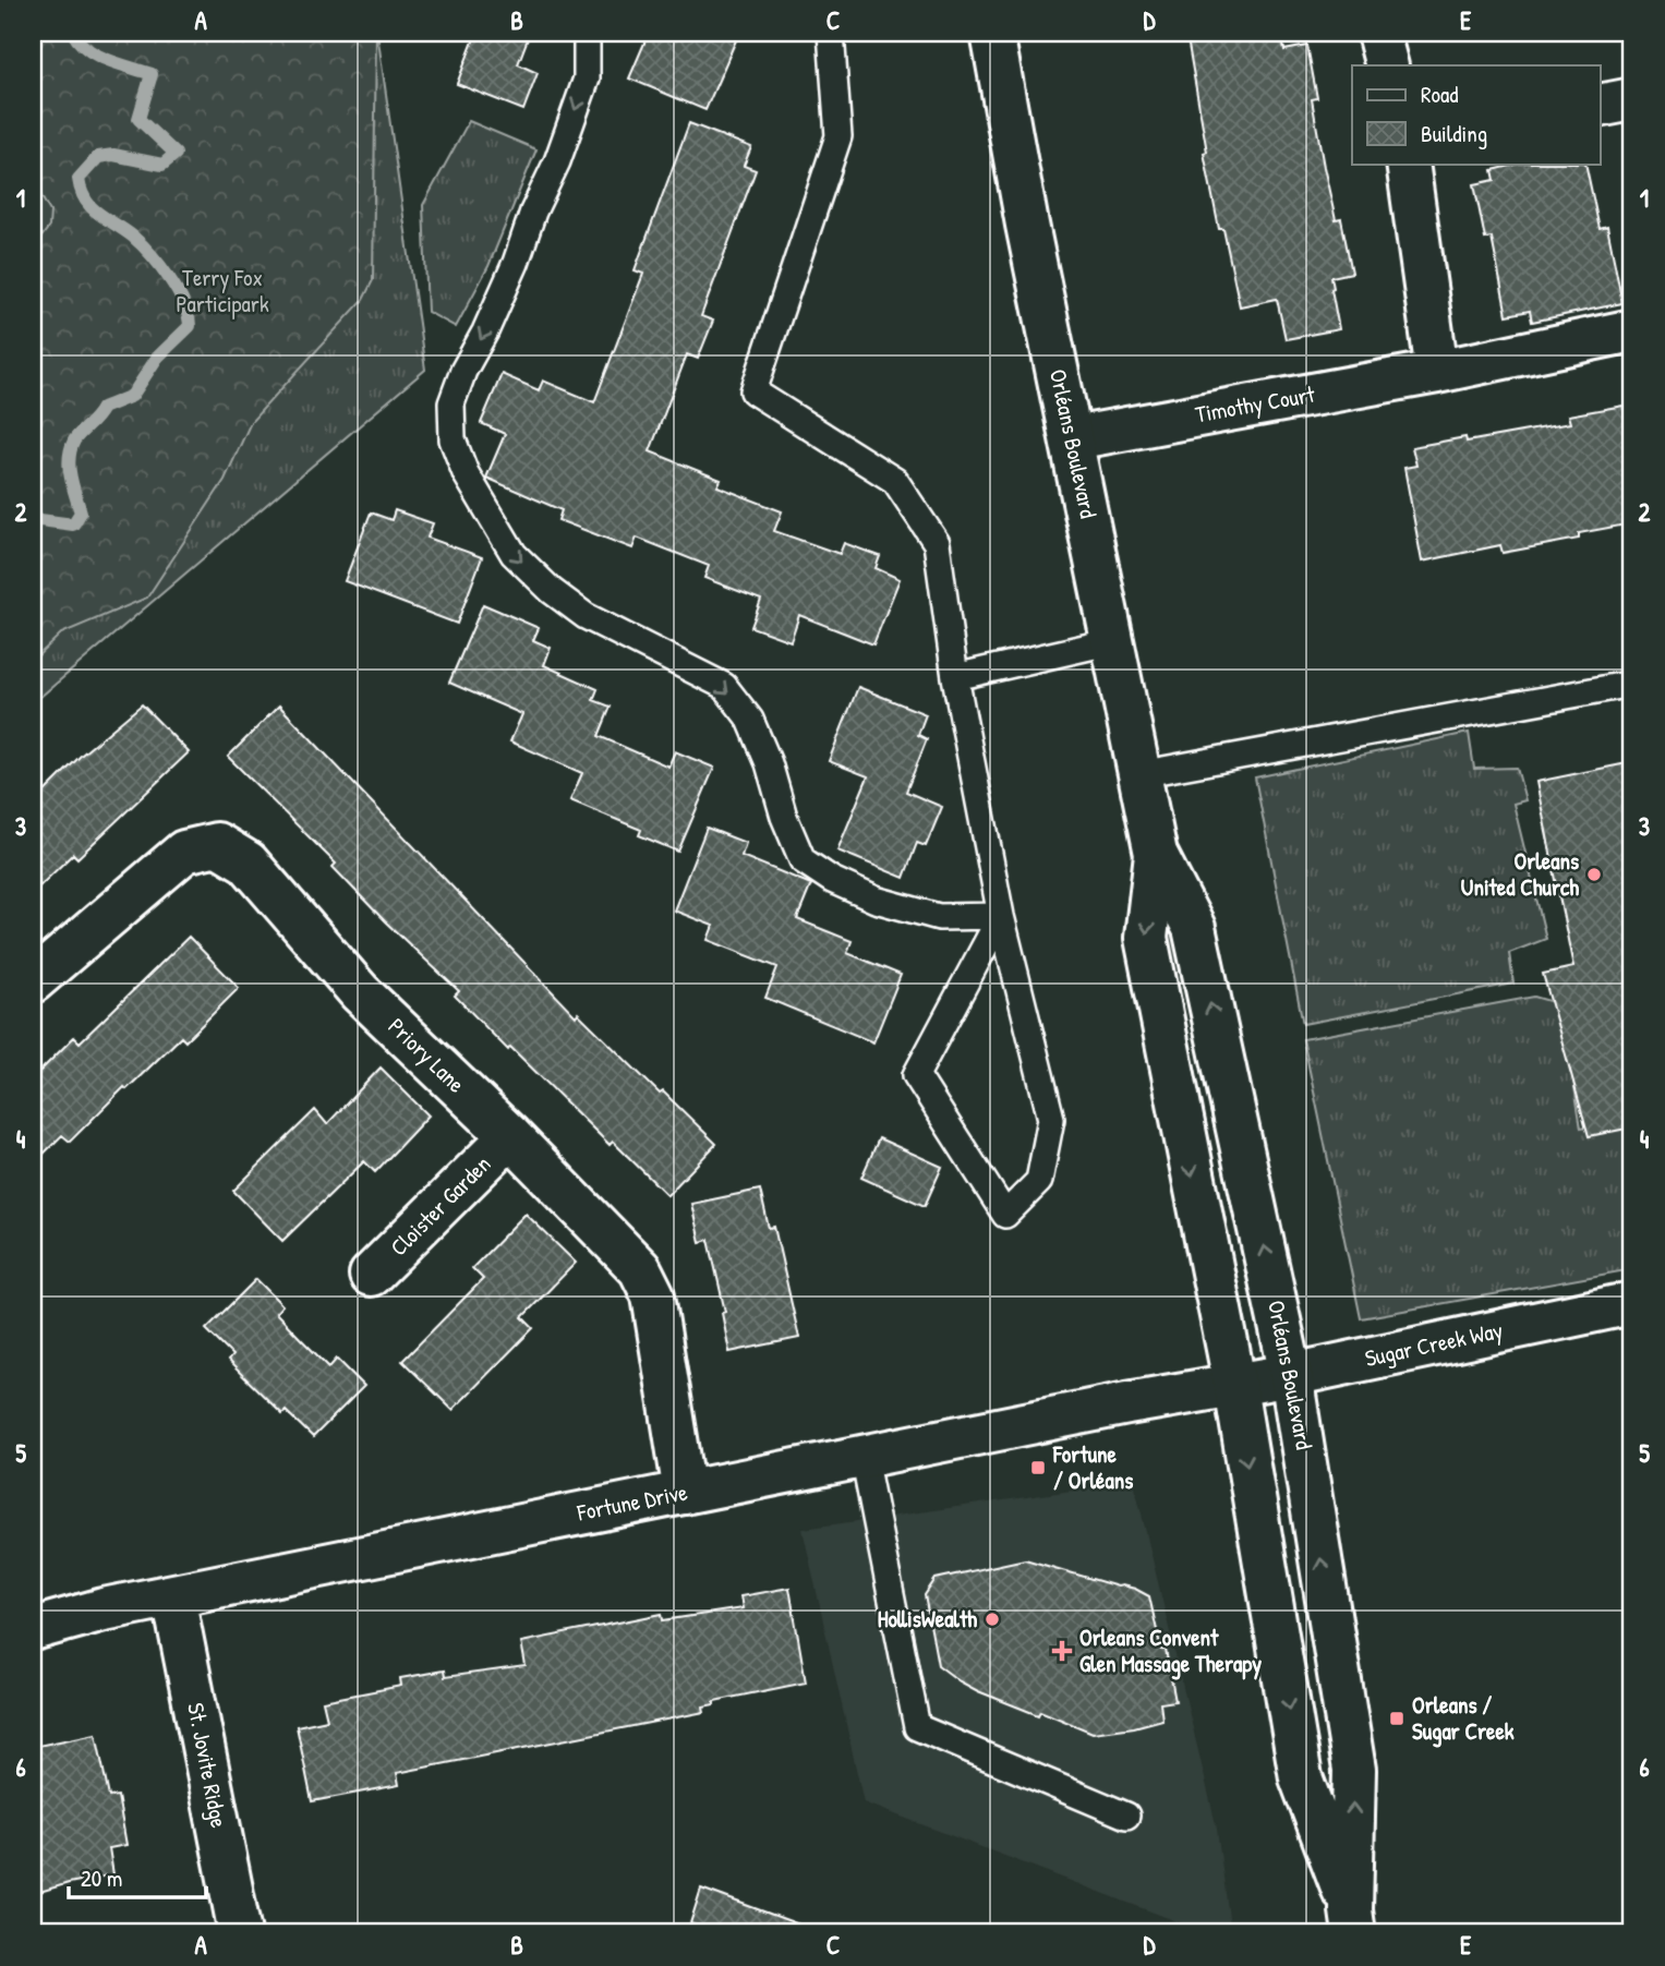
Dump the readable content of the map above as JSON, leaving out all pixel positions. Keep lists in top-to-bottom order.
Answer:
{
  "streets": {
    "street": [
      "Timothy Court",
      "Orléans Boulevard",
      "Priory Lane",
      "Cloister Garden",
      "Sugar Creek Way",
      "Fortune Drive",
      "St. Jovite Ridge"
    ]
  },
  "crossings": [
    ["Timothy Court", "Orléans Boulevard"],
    ["Orléans Boulevard", "Sugar Creek Way"],
    ["Orléans Boulevard", "Fortune Drive"],
    ["Priory Lane", "Cloister Garden"],
    ["Priory Lane", "Fortune Drive"],
    ["Sugar Creek Way", "Fortune Drive"],
    ["Fortune Drive", "St. Jovite Ridge"]
  ],
  "parks": ["Terry Fox Participark"],
  "places": {
    "other": ["Orleans United Church", "HollisWealth"],
    "transit": ["Fortune / Orléans", "Orleans / Sugar Creek"],
    "health": ["Orleans Convent Glen Massage Therapy"]
  },
  "legend": ["Road", "Building"],
  "scale_bar": "20 m",
  "grid": {
    "columns": [
      "A",
      "B",
      "C",
      "D",
      "E"
    ],
    "rows": [
      "1",
      "2",
      "3",
      "4",
      "5",
      "6"
    ]
  }
}
